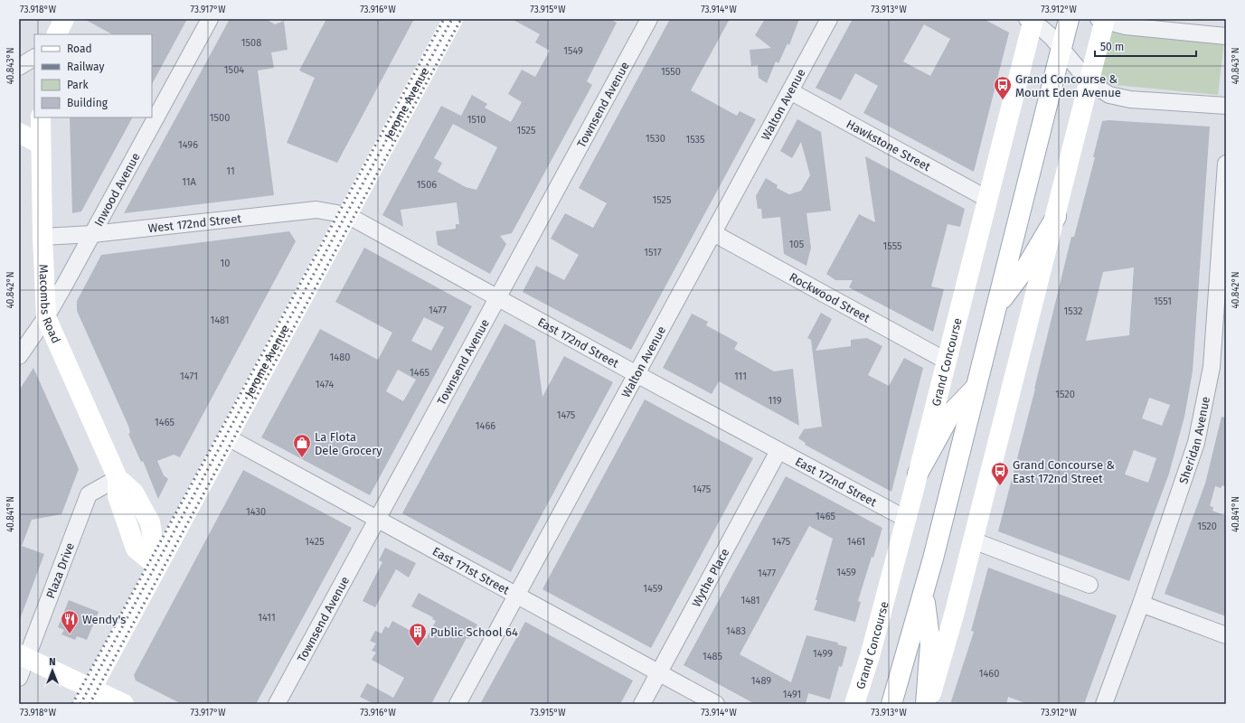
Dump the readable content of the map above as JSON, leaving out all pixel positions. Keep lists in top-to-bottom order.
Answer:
{
  "streets": {
    "street": [
      "Jerome Avenue",
      "Townsend Avenue",
      "Walton Avenue",
      "Hawkstone Street",
      "Inwood Avenue",
      "West 172nd Street",
      "Rockwood Street",
      "Macombs Road",
      "East 172nd Street",
      "Grand Concourse",
      "Sheridan Avenue",
      "Plaza Drive",
      "East 171st Street",
      "Wythe Place"
    ]
  },
  "crossings": [
    ["Jerome Avenue", "West 172nd Street"],
    ["Jerome Avenue", "Macombs Road"],
    ["Jerome Avenue", "East 172nd Street"],
    ["Jerome Avenue", "East 171st Street"],
    ["Townsend Avenue", "East 172nd Street"],
    ["Townsend Avenue", "East 171st Street"],
    ["Walton Avenue", "Hawkstone Street"],
    ["Walton Avenue", "Rockwood Street"],
    ["Walton Avenue", "East 172nd Street"],
    ["Walton Avenue", "East 171st Street"],
    ["Hawkstone Street", "Grand Concourse"],
    ["Inwood Avenue", "West 172nd Street"],
    ["Inwood Avenue", "Macombs Road"],
    ["West 172nd Street", "Macombs Road"],
    ["West 172nd Street", "East 172nd Street"],
    ["Rockwood Street", "Grand Concourse"],
    ["Macombs Road", "Plaza Drive"],
    ["East 172nd Street", "Grand Concourse"],
    ["East 172nd Street", "Wythe Place"],
    ["East 171st Street", "Wythe Place"]
  ],
  "places": {
    "bus stop": ["Grand Concourse & Mount Eden Avenue", "Grand Concourse & East 172nd Street"],
    "shop": ["La Flota Dele Grocery"],
    "restaurant": ["Wendy's"],
    "building": ["Public School 64"]
  },
  "house_numbers": [
    "1508",
    "1549",
    "1504",
    "1550",
    "1500",
    "1510",
    "1525",
    "1530",
    "1535",
    "1496",
    "11",
    "11A",
    "1506",
    "1525",
    "105",
    "1555",
    "1517",
    "10",
    "1551",
    "1477",
    "1532",
    "1481",
    "1480",
    "1465",
    "1471",
    "111",
    "1474",
    "1520",
    "119",
    "1475",
    "1465",
    "1466",
    "1475",
    "1430",
    "1465",
    "1520",
    "1425",
    "1475",
    "1461",
    "1459",
    "1477",
    "1459",
    "1481",
    "1411",
    "1483",
    "1499",
    "1485",
    "1460",
    "1489",
    "1491"
  ],
  "legend": [
    "Road",
    "Railway",
    "Park",
    "Building"
  ],
  "scale_bar": "50 m",
  "north": "top",
  "coordinates": [
    "73.918°W",
    "73.917°W",
    "73.916°W",
    "73.915°W",
    "73.914°W",
    "73.913°W",
    "73.912°W",
    "40.843°N",
    "40.842°N",
    "40.841°N"
  ]
}
